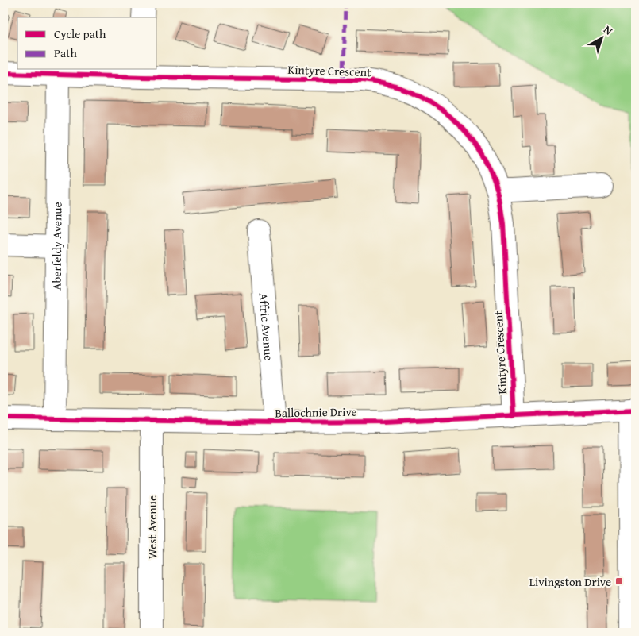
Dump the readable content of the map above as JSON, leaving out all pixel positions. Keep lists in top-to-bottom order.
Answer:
{
  "streets": {
    "street": [
      "Kintyre Crescent",
      "Aberfeldy Avenue",
      "Affric Avenue",
      "Ballochnie Drive",
      "West Avenue"
    ]
  },
  "crossings": [
    ["Kintyre Crescent", "Aberfeldy Avenue"],
    ["Kintyre Crescent", "Ballochnie Drive"],
    ["Aberfeldy Avenue", "Ballochnie Drive"],
    ["Affric Avenue", "Ballochnie Drive"],
    ["Ballochnie Drive", "West Avenue"]
  ],
  "places": {
    "transit": ["Livingston Drive"]
  },
  "legend": ["Cycle path", "Path"],
  "north": "top right"
}
